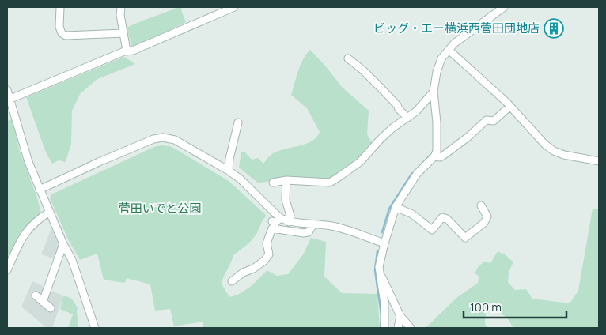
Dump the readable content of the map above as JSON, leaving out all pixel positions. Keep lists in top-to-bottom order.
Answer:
{
  "parks": ["菅田いでと公園"],
  "places": {
    "building": ["ビッグ・エー横浜西菅田団地店"]
  },
  "scale_bar": "100 m"
}
